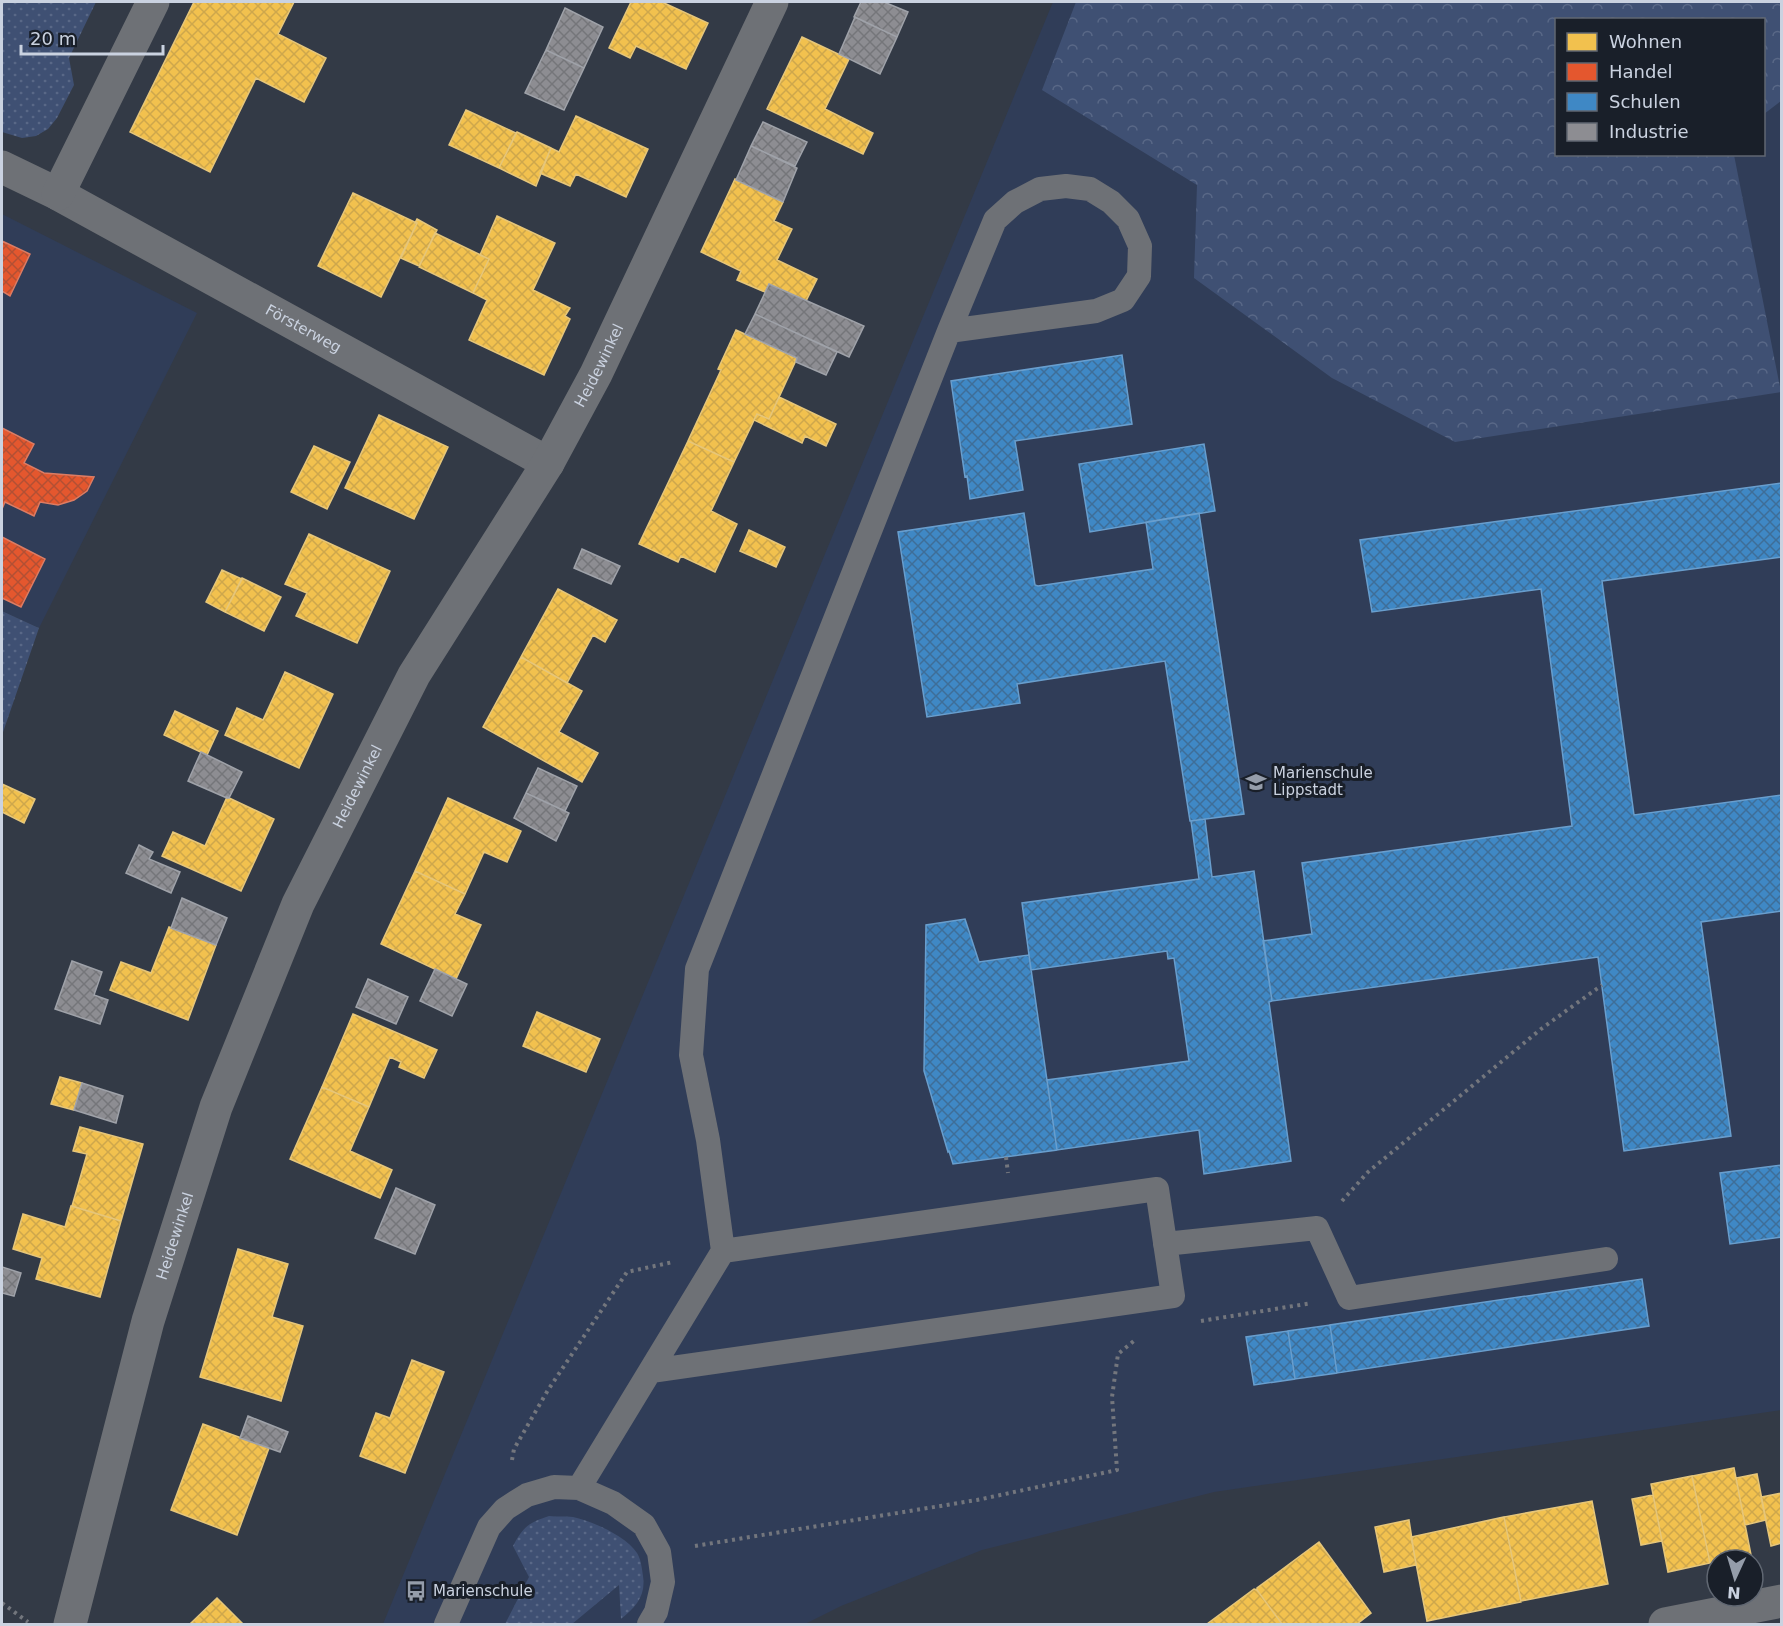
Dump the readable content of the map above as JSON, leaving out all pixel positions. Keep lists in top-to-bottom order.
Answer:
{
  "streets": {
    "street": ["Försterweg", "Heidewinkel"]
  },
  "crossings": [
    ["Försterweg", "Heidewinkel"]
  ],
  "places": {
    "school or university": ["Marienschule Lippstadt"],
    "bus stop": ["Marienschule"]
  },
  "legend": [
    "Wohnen",
    "Handel",
    "Schulen",
    "Industrie"
  ],
  "scale_bar": "20 m",
  "north": "bottom"
}
